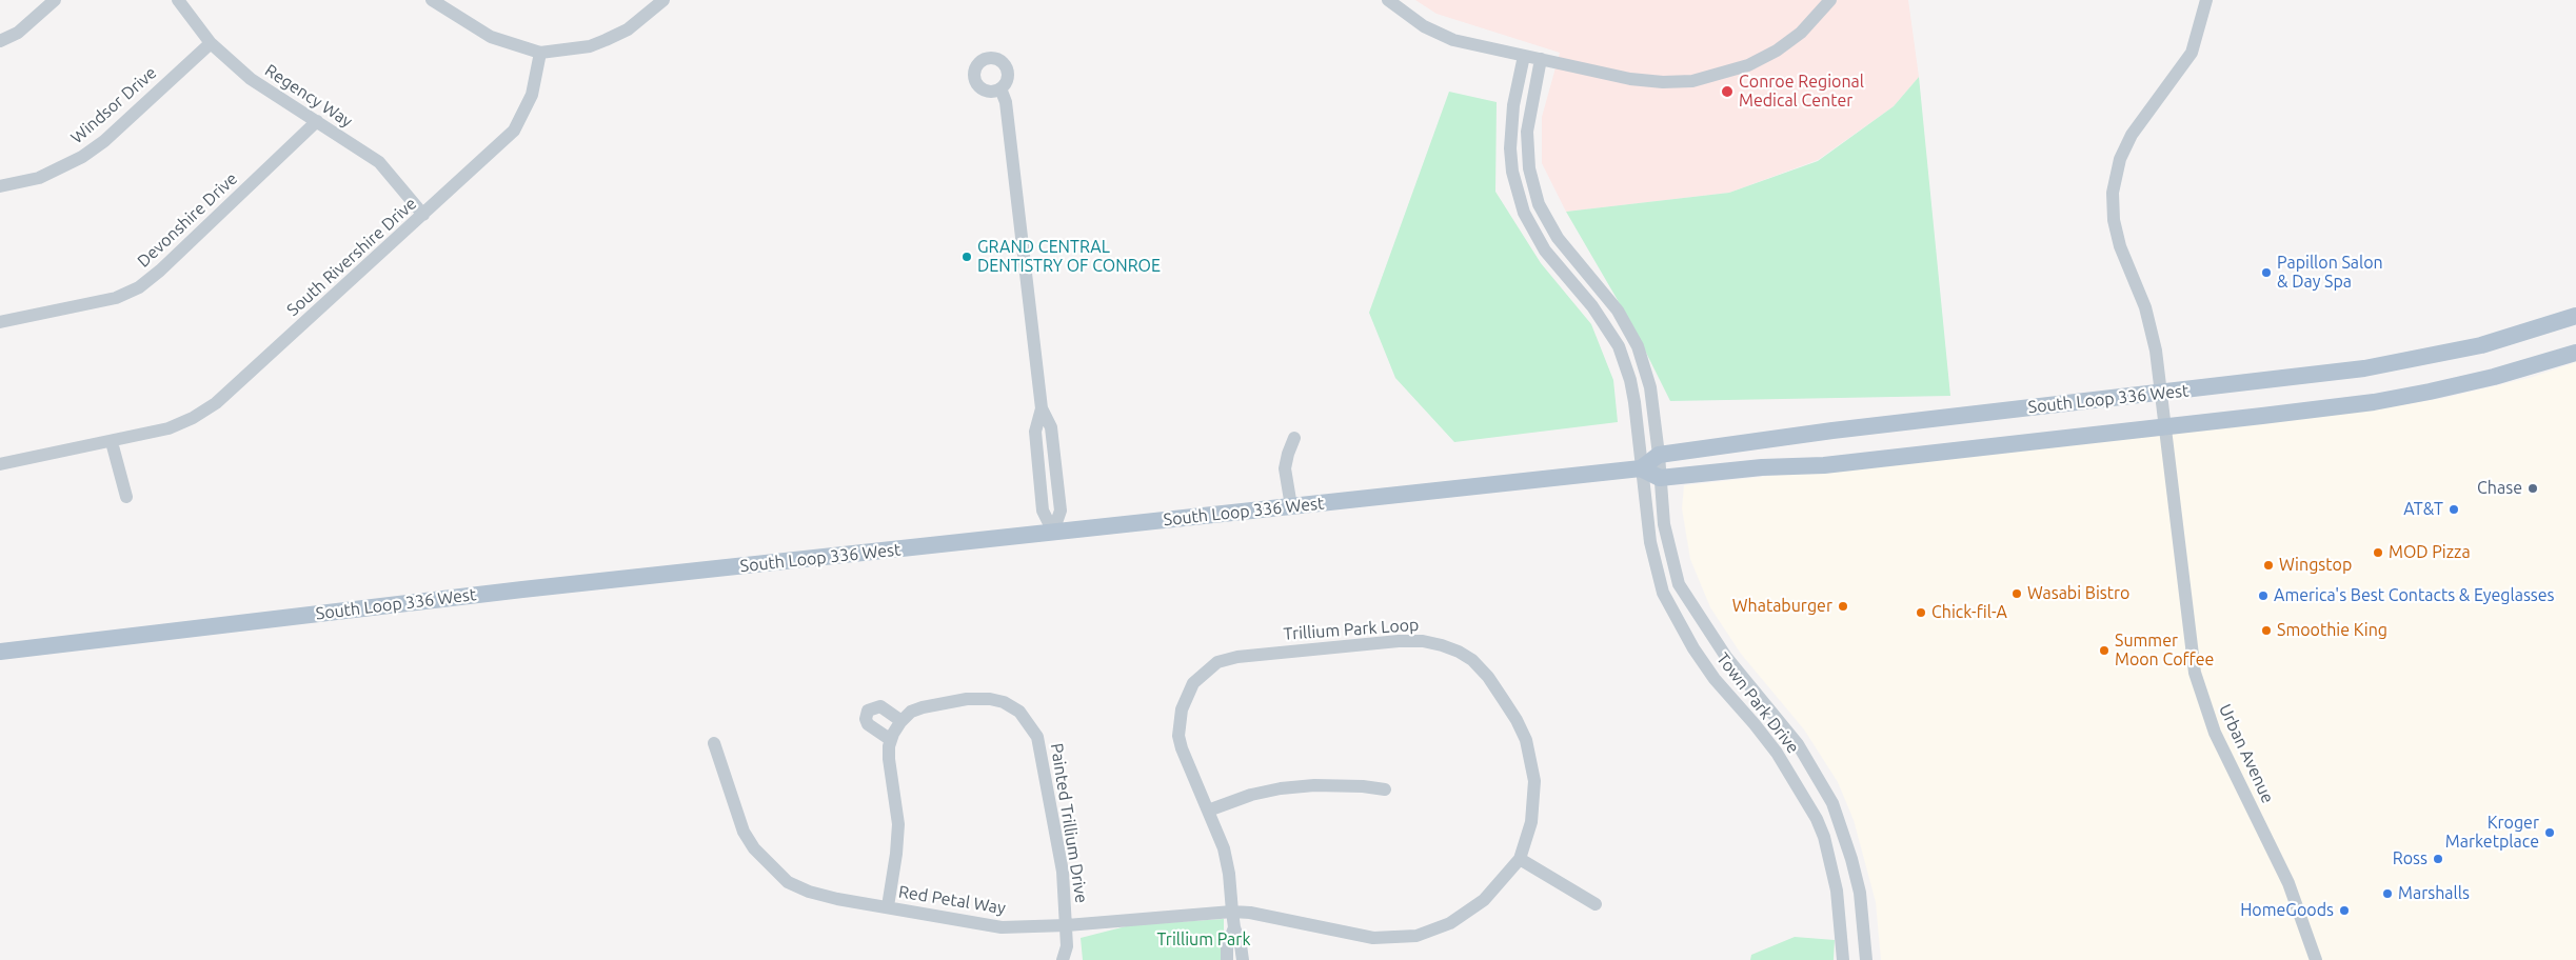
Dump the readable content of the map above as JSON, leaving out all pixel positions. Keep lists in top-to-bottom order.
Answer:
{
  "streets": {
    "main road": ["South Loop 336 West"],
    "street": [
      "Regency Way",
      "Windsor Drive",
      "Devonshire Drive",
      "South Rivershire Drive",
      "Trillium Park Loop",
      "Town Park Drive",
      "Urban Avenue",
      "Painted Trillium Drive",
      "Red Petal Way"
    ]
  },
  "crossings": [
    ["Regency Way", "Windsor Drive"],
    ["Regency Way", "Devonshire Drive"],
    ["Regency Way", "South Rivershire Drive"],
    ["South Loop 336 West", "Town Park Drive"],
    ["South Loop 336 West", "Urban Avenue"],
    ["Trillium Park Loop", "Red Petal Way"],
    ["Painted Trillium Drive", "Red Petal Way"]
  ],
  "parks": ["Trillium Park"],
  "places": [
    "Conroe Regional Medical Center",
    "GRAND CENTRAL DENTISTRY OF CONROE",
    "Papillon Salon & Day Spa",
    "Chase",
    "AT&T",
    "MOD Pizza",
    "Wingstop",
    "Wasabi Bistro",
    "America's Best Contacts & Eyeglasses",
    "Whataburger",
    "Chick-fil-A",
    "Smoothie King",
    "Summer Moon Coffee",
    "Kroger Marketplace",
    "Ross",
    "Marshalls",
    "HomeGoods"
  ]
}
